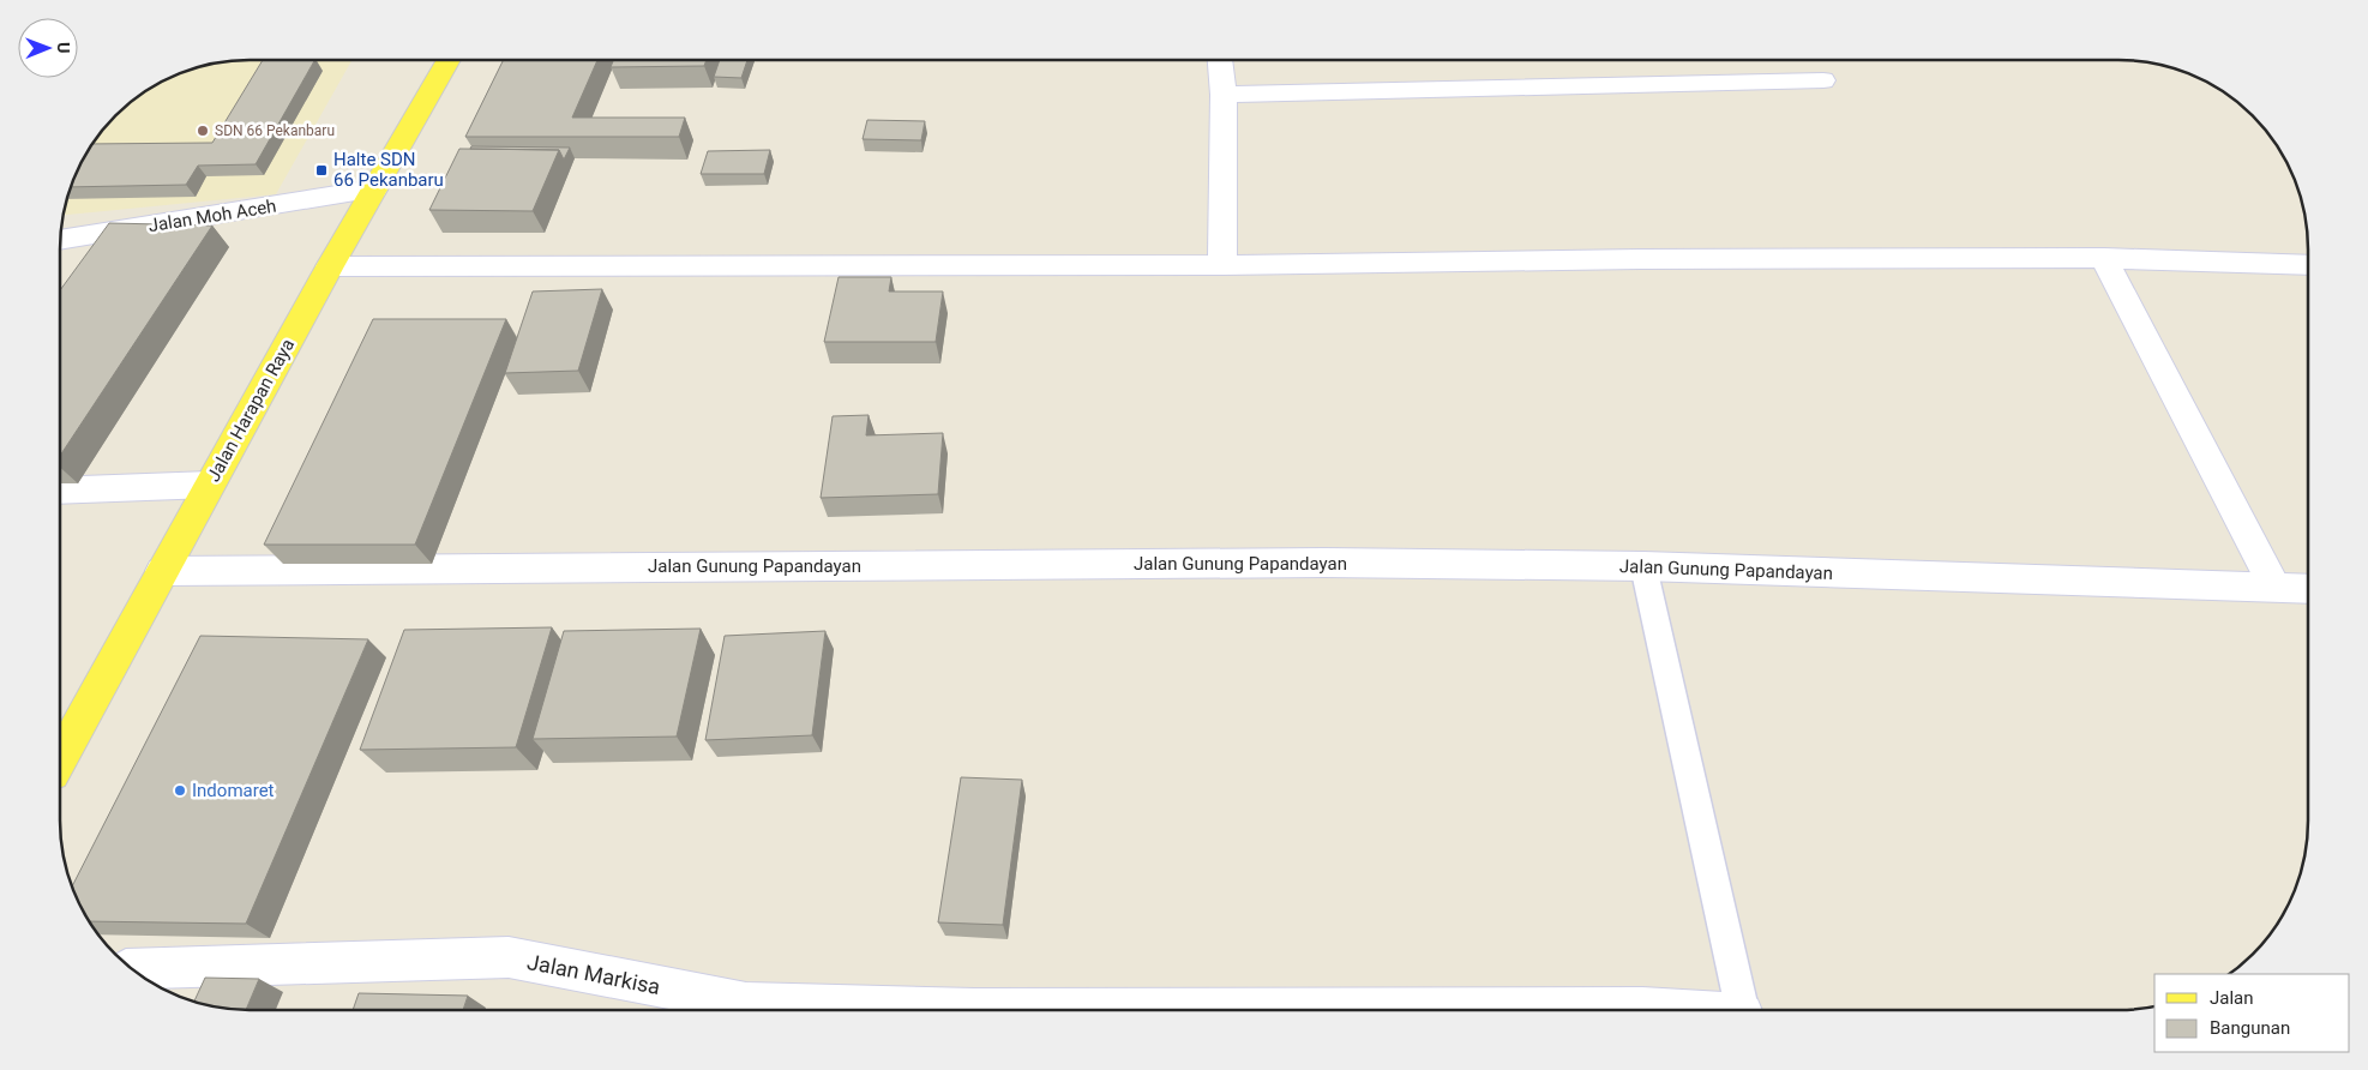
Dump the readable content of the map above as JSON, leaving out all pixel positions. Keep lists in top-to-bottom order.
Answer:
{
  "streets": {
    "main road": ["Jalan Harapan Raya"],
    "street": ["Jalan Moh Aceh", "Jalan Gunung Papandayan", "Jalan Markisa"]
  },
  "crossings": [
    ["Jalan Moh Aceh", "Jalan Harapan Raya"],
    ["Jalan Harapan Raya", "Jalan Gunung Papandayan"]
  ],
  "places": {
    "other": ["SDN 66 Pekanbaru", "Indomaret"],
    "transit": ["Halte SDN 66 Pekanbaru"]
  },
  "legend": ["Jalan", "Bangunan"],
  "north": "right"
}
